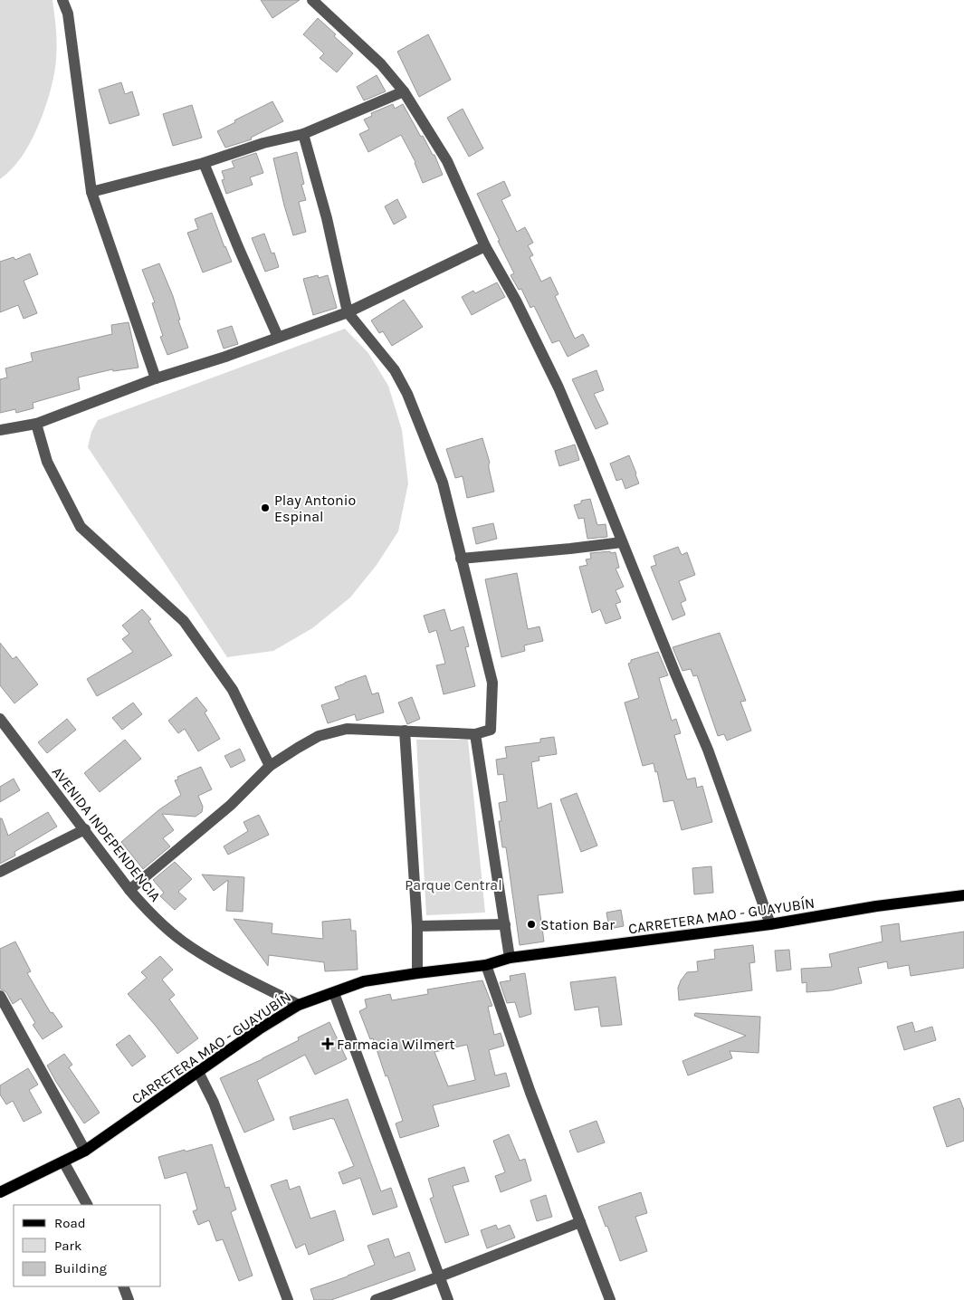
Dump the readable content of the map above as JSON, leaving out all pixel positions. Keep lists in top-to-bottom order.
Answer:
{
  "streets": {
    "main road": ["CARRETERA MAO - GUAYUBÍN"],
    "street": ["AVENIDA INDEPENDENCIA"]
  },
  "crossings": [
    ["AVENIDA INDEPENDENCIA", "CARRETERA MAO - GUAYUBÍN"]
  ],
  "parks": ["Parque Central"],
  "places": {
    "other": ["Play Antonio Espinal", "Station Bar"],
    "health": ["Farmacia Wilmert"]
  },
  "legend": ["Road", "Park", "Building"]
}
